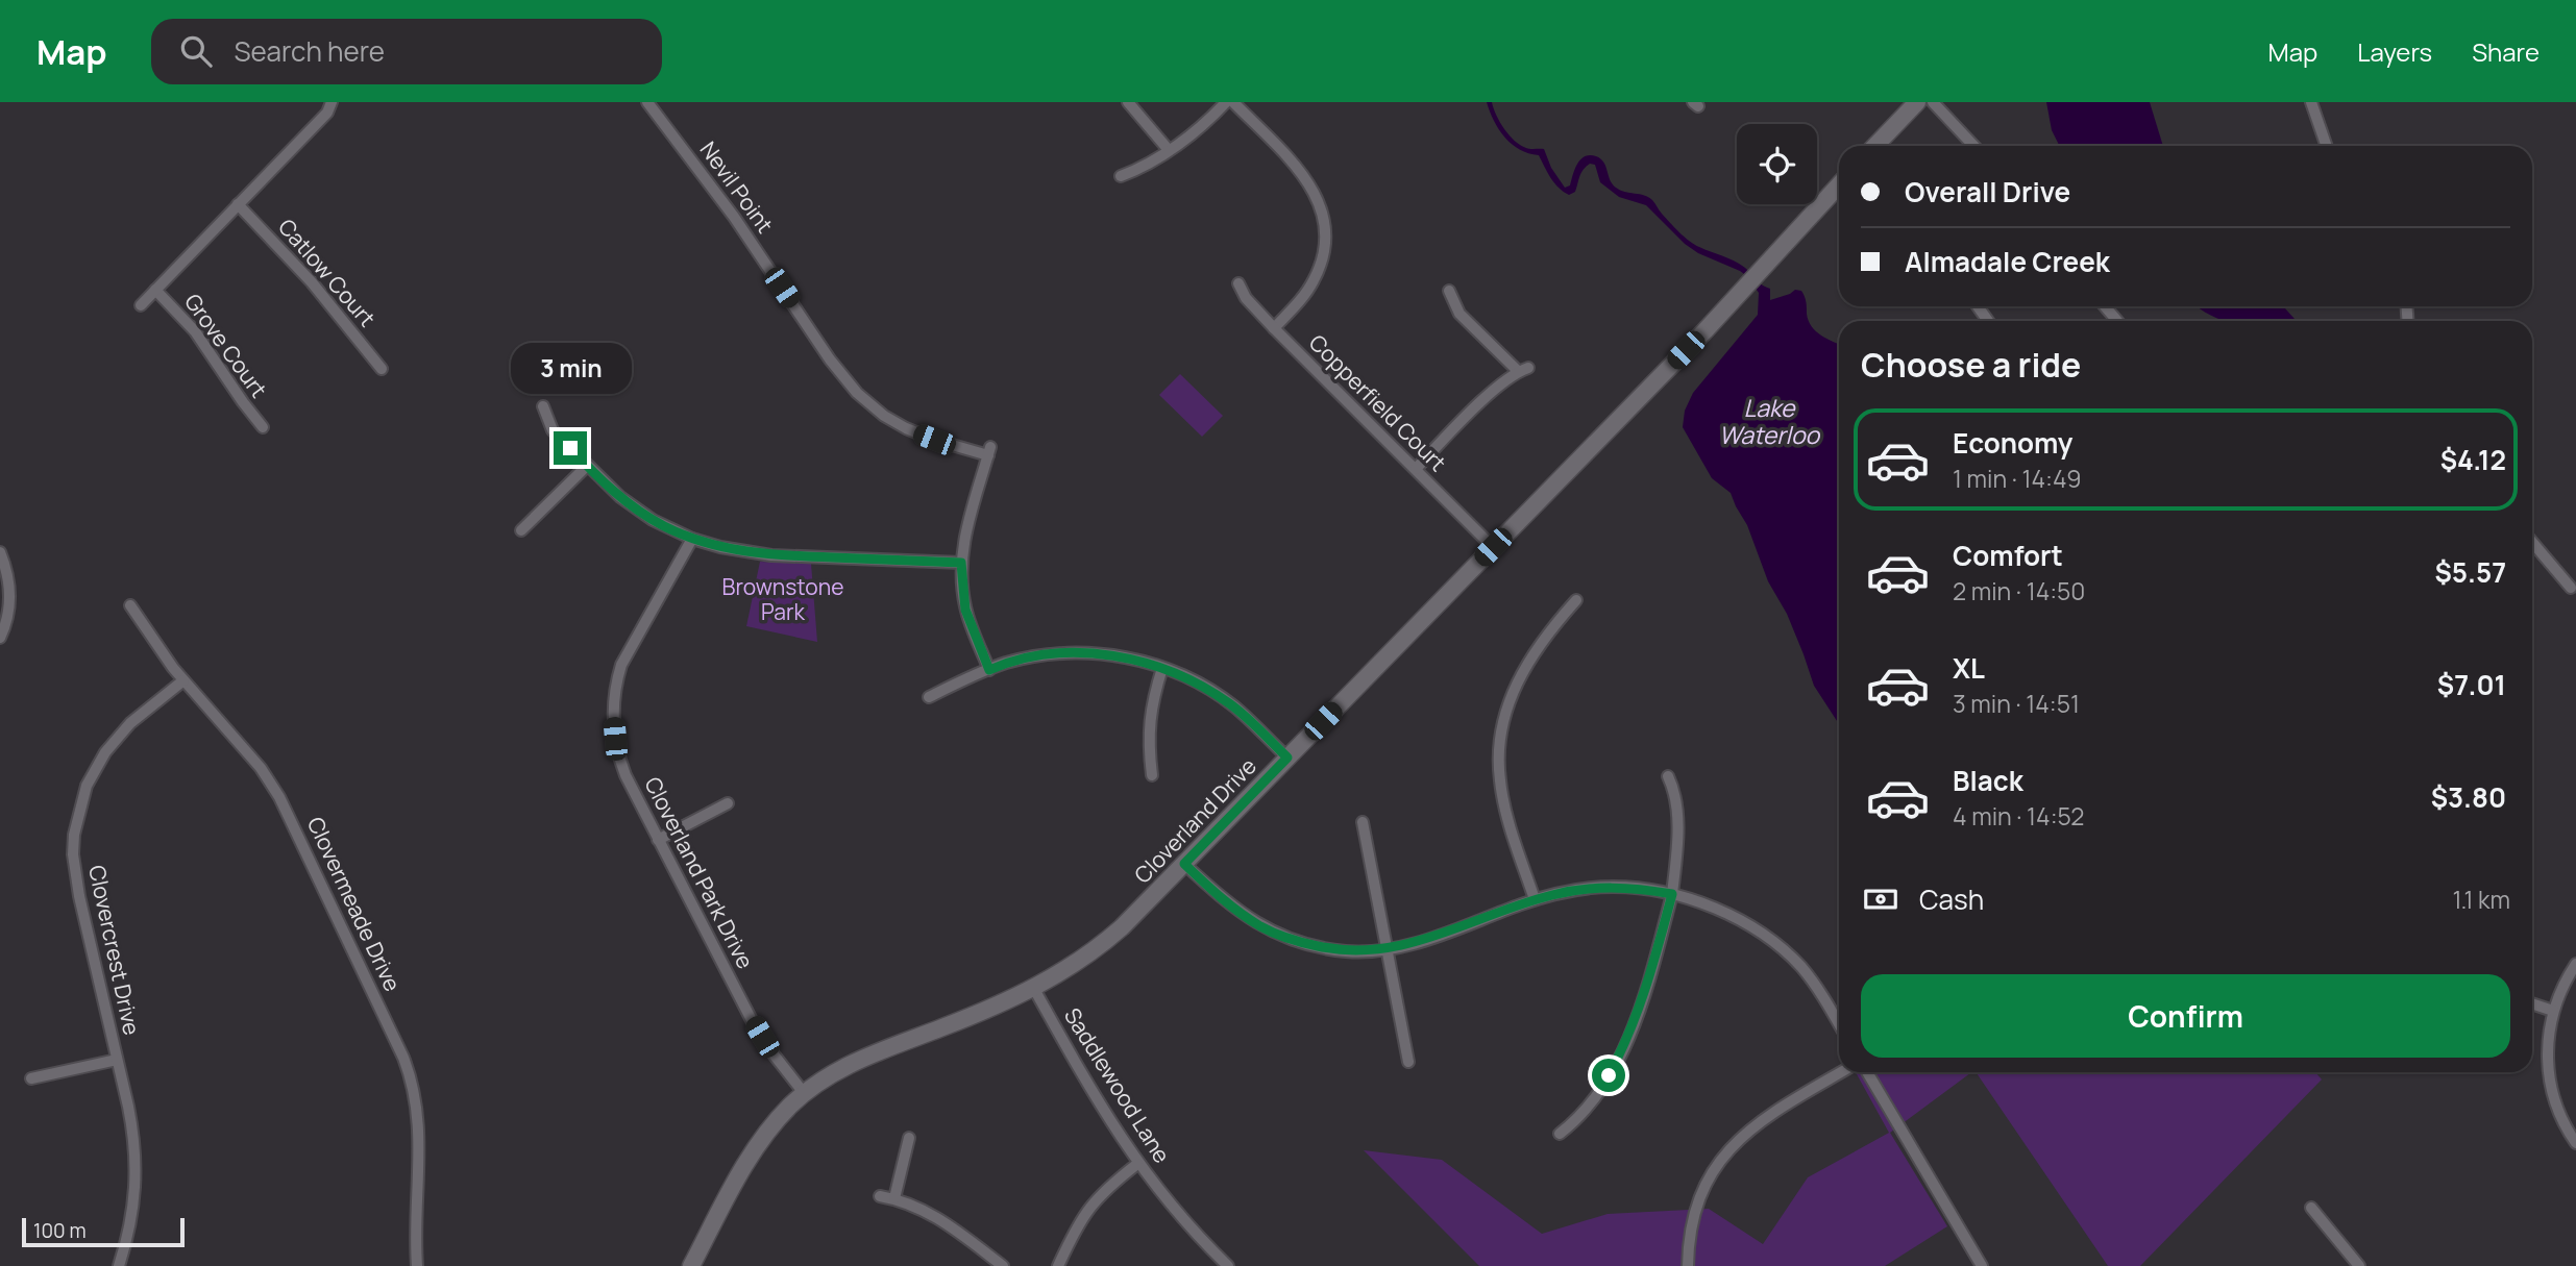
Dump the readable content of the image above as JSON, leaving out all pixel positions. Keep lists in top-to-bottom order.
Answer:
{
  "streets": {
    "main road": ["Cloverland Drive"],
    "street": [
      "Nevil Point",
      "Catlow Court",
      "Grove Court",
      "Copperfield Court",
      "Cloverland Park Drive",
      "Clovermeade Drive",
      "Clovercrest Drive",
      "Saddlewood Lane"
    ]
  },
  "crossings": [
    ["Copperfield Court", "Cloverland Drive"],
    ["Cloverland Drive", "Cloverland Park Drive"],
    ["Cloverland Drive", "Saddlewood Lane"],
    ["Clovermeade Drive", "Clovercrest Drive"]
  ],
  "water": ["Lake Waterloo"],
  "parks": ["Brownstone Park"],
  "scale_bar": "100 m",
  "page": {
    "header": "Map",
    "search": "Search here",
    "nav": ["Map", "Layers", "Share"],
    "banner": ["Overall Drive", "Almadale Creek"],
    "heading": "Choose a ride",
    "bubble": "3 min",
    "list": [
      {
        "name": "Economy",
        "note": "1 min · 14:49",
        "value": "$4.12"
      },
      {
        "name": "Comfort",
        "note": "2 min · 14:50",
        "value": "$5.57"
      },
      {
        "name": "XL",
        "note": "3 min · 14:51",
        "value": "$7.01"
      },
      {
        "name": "Black",
        "note": "4 min · 14:52",
        "value": "$3.80"
      }
    ],
    "pay": ["Cash", "1.1 km"],
    "buttons": "Confirm",
    "scale": "100 m"
  }
}
